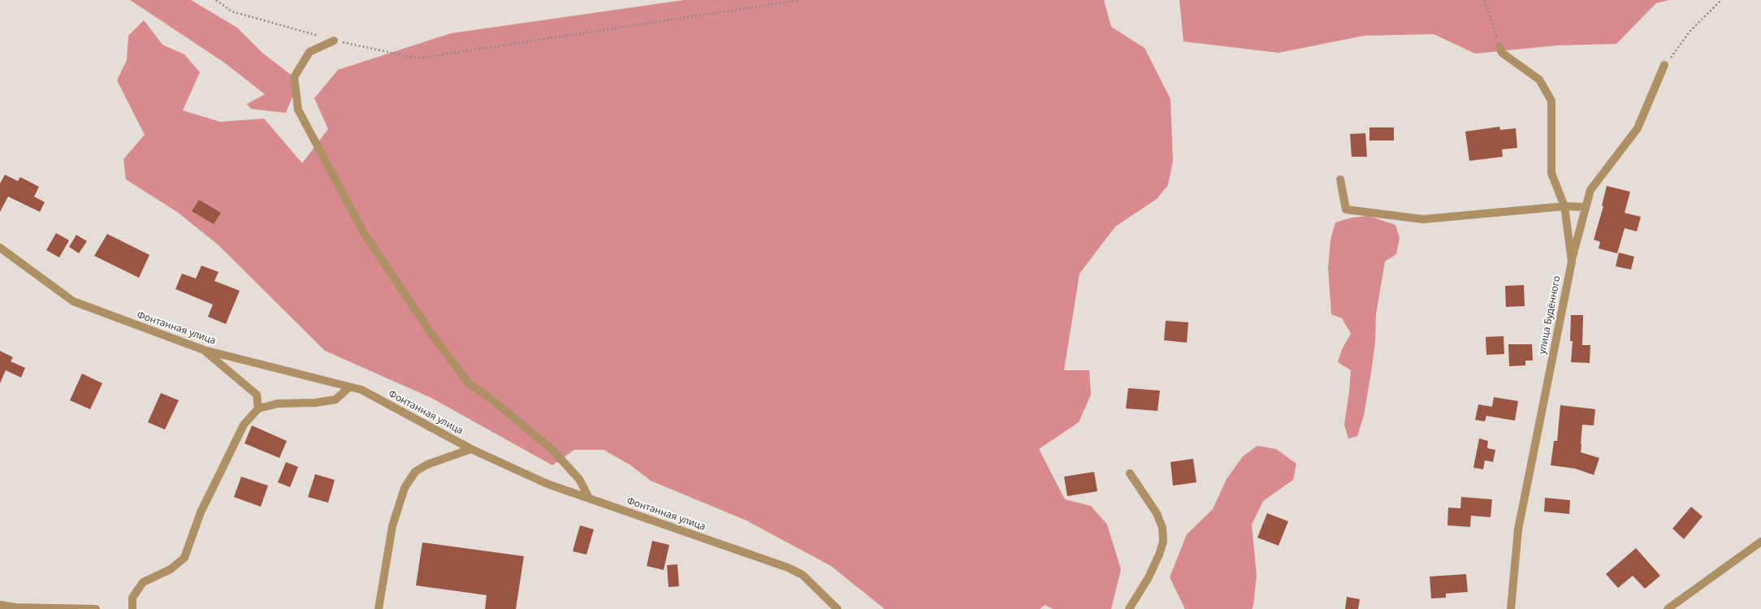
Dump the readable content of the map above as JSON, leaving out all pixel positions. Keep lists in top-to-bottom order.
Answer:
{
  "streets": {
    "street": ["улица Будённого", "Фонтанная улица"]
  }
}
